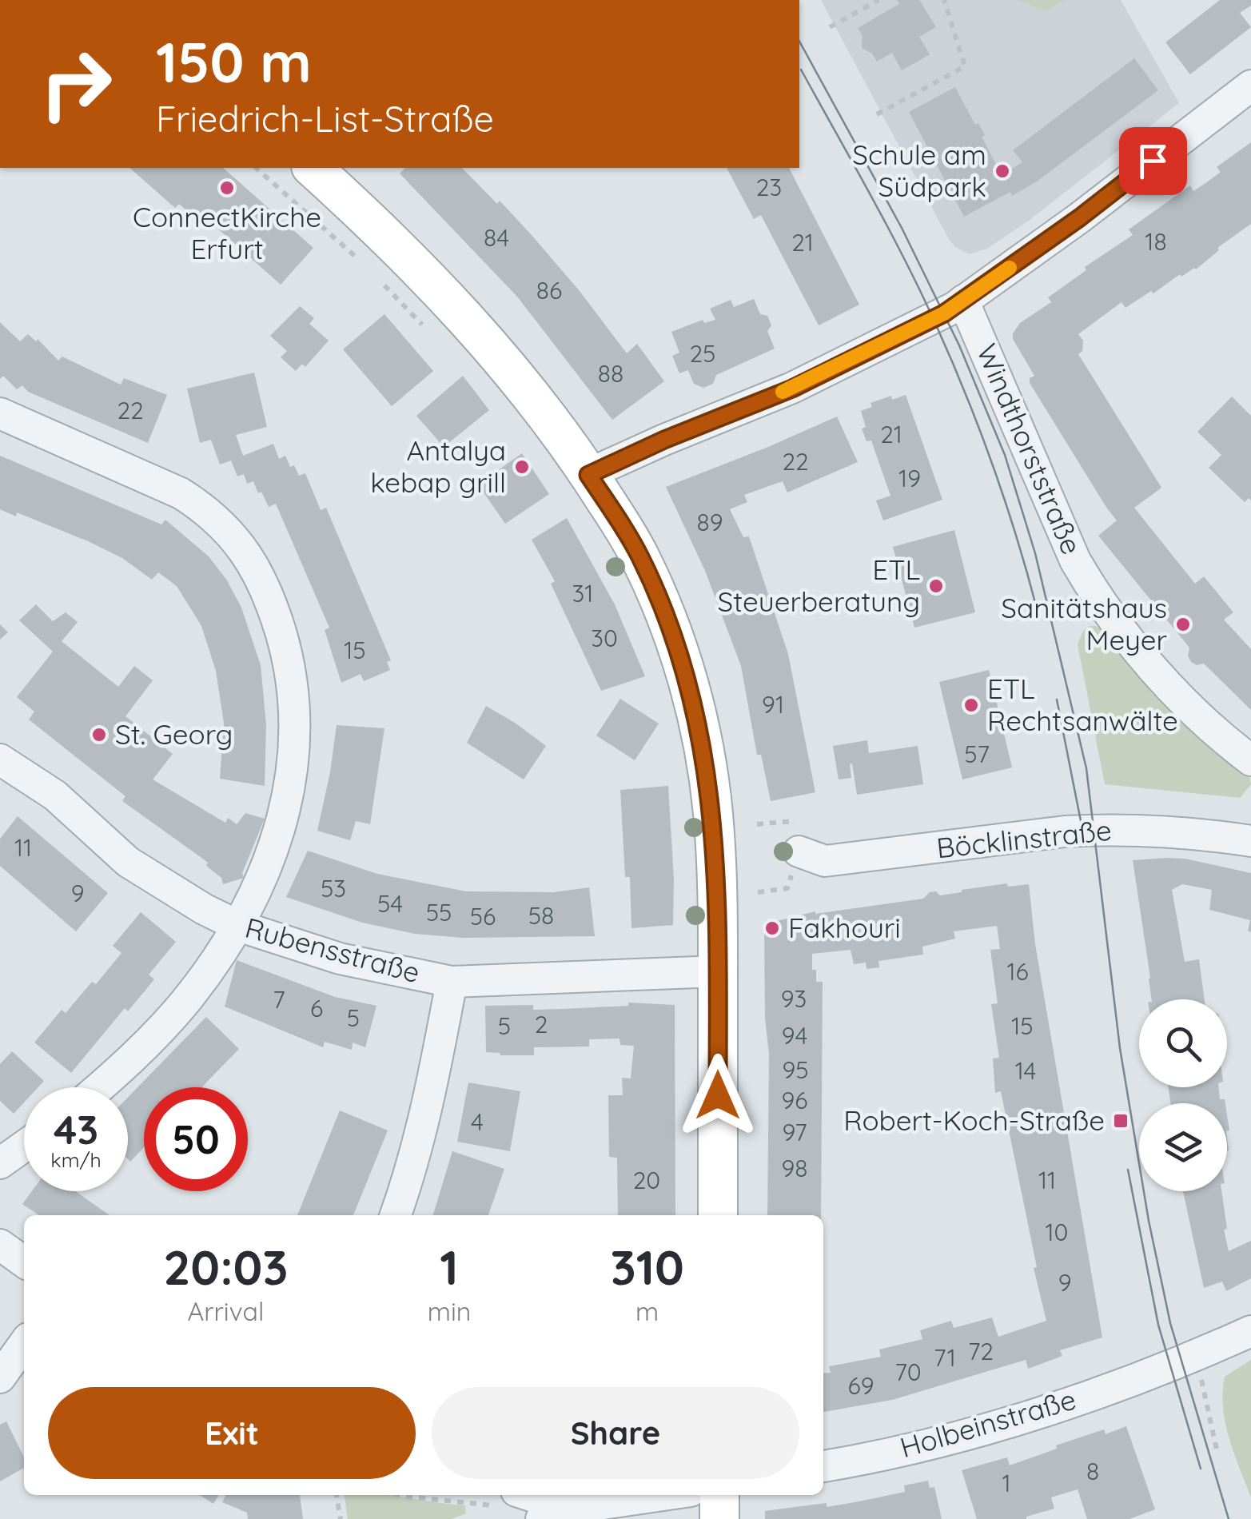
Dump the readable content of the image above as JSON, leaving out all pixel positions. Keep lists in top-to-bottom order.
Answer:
{
  "streets": {
    "street": [
      "Windthorststraße",
      "Böcklinstraße",
      "Rubensstraße",
      "Holbeinstraße"
    ]
  },
  "places": {
    "other": [
      "Schule am Südpark",
      "ConnectKirche Erfurt",
      "Antalya kebap grill",
      "ETL Steuerberatung",
      "Sanitätshaus Meyer",
      "ETL Rechtsanwälte",
      "St. Georg",
      "Fakhouri"
    ],
    "transit": ["Robert-Koch-Straße"]
  },
  "house_numbers": [
    "23",
    "84",
    "18",
    "21",
    "86",
    "25",
    "88",
    "22",
    "21",
    "22",
    "19",
    "89",
    "31",
    "30",
    "15",
    "91",
    "57",
    "11",
    "53",
    "9",
    "54",
    "55",
    "58",
    "56",
    "16",
    "93",
    "7",
    "6",
    "5",
    "2",
    "5",
    "15",
    "94",
    "95",
    "14",
    "96",
    "4",
    "97",
    "98",
    "20",
    "11",
    "10",
    "9",
    "72",
    "71",
    "70",
    "69",
    "8",
    "1"
  ],
  "page": {
    "turn": ["150 m", "Friedrich-List-Straße"],
    "speed": "43 km/h",
    "limit": "50",
    "eta": [
      "20:03",
      "Arrival",
      "1",
      "min",
      "310",
      "m"
    ],
    "buttons": ["Exit", "Share"]
  }
}
